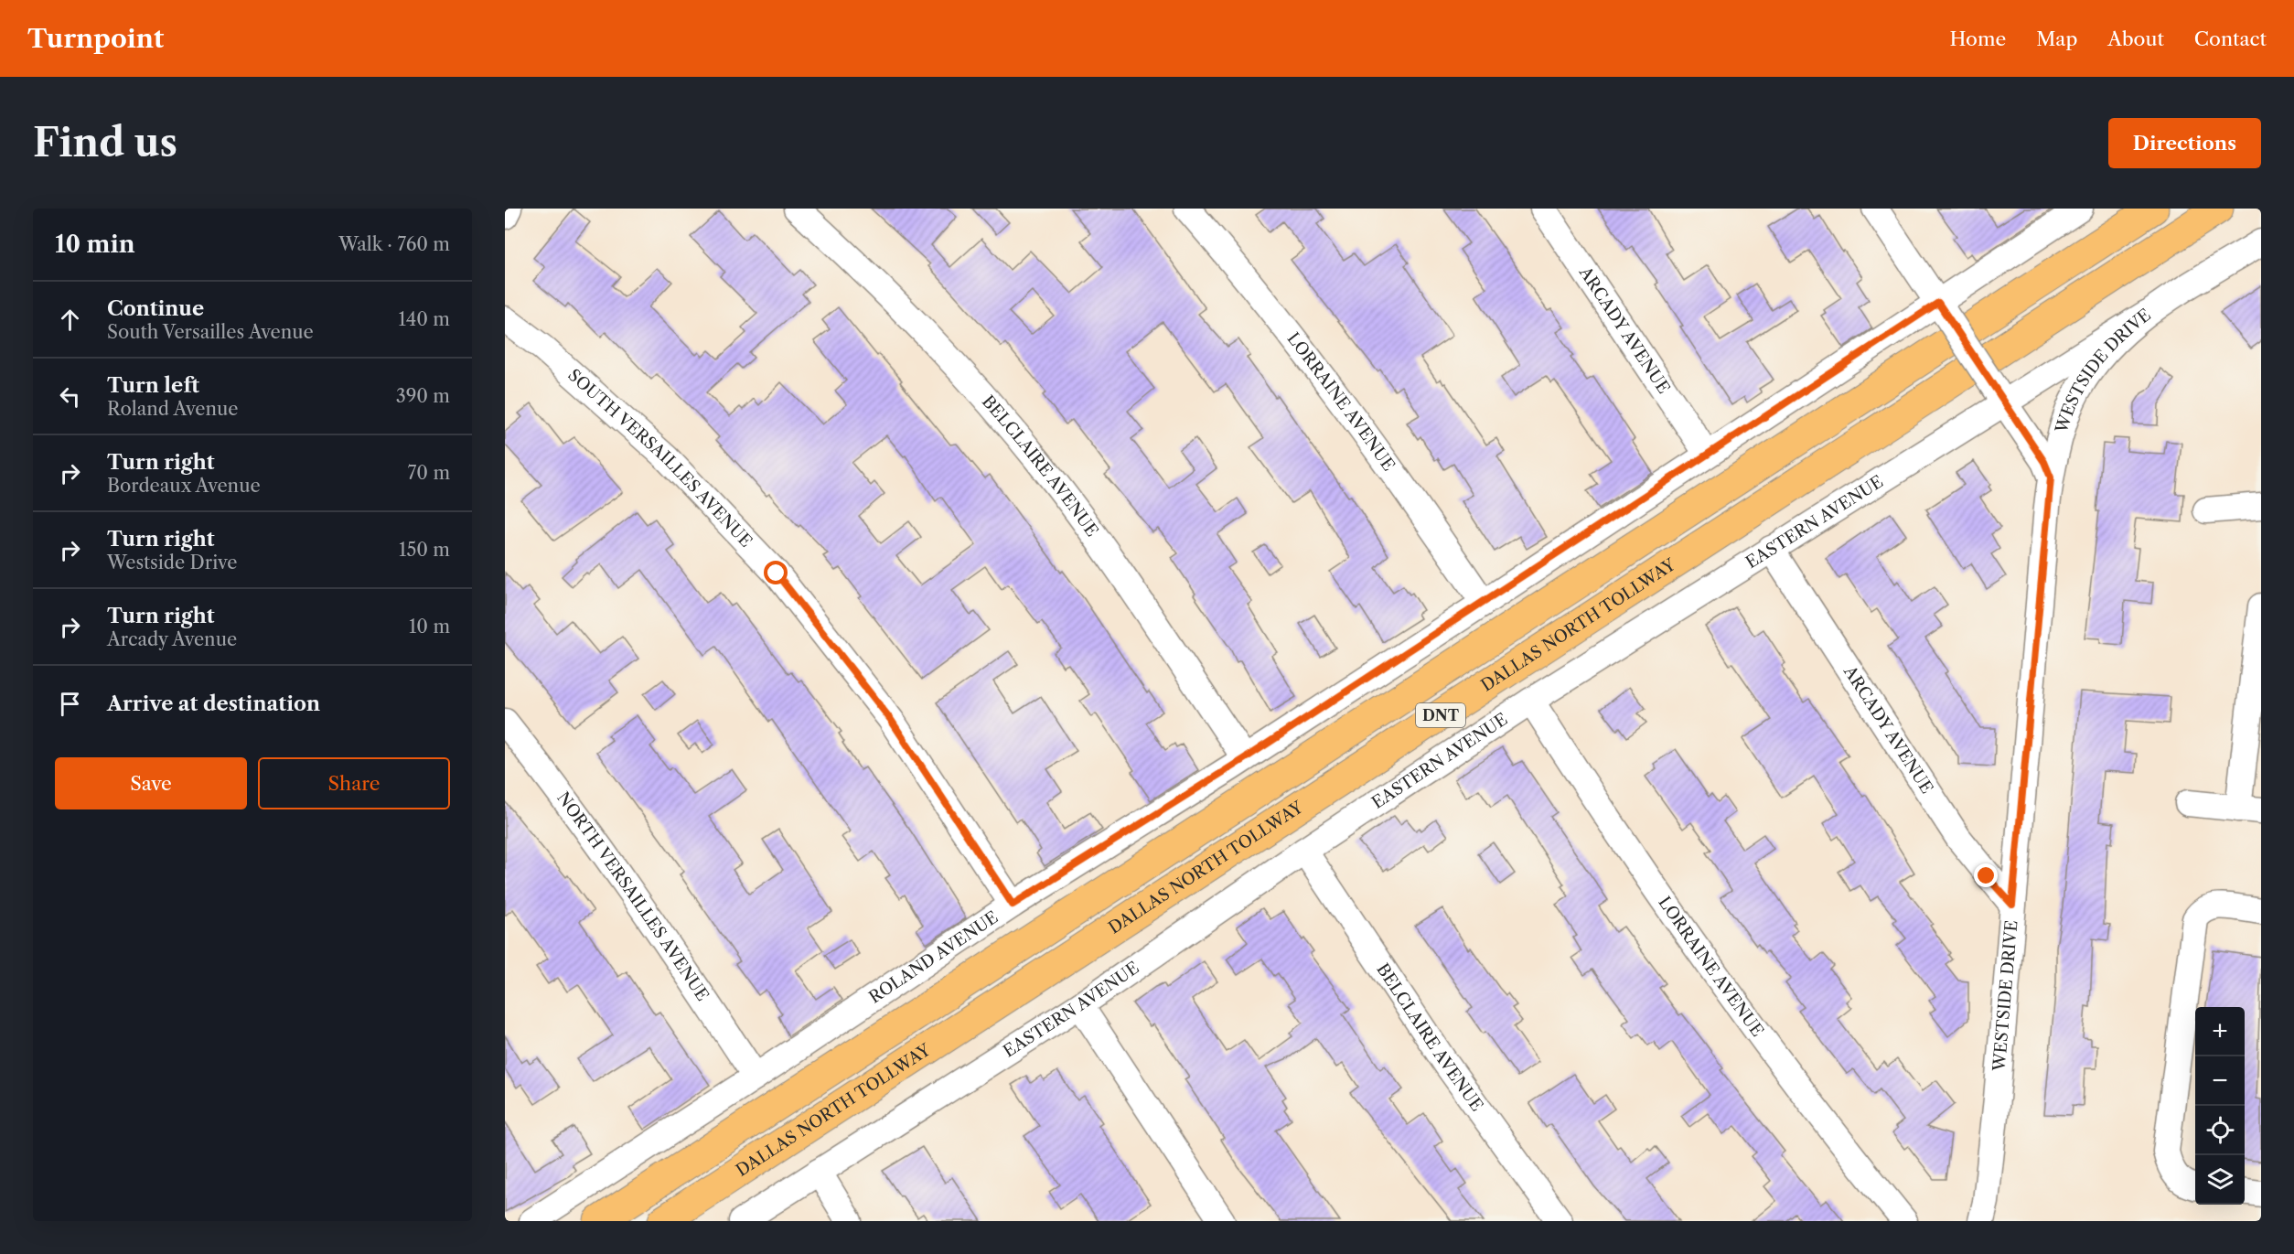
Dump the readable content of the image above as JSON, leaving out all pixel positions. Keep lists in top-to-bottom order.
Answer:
{
  "streets": {
    "highway": ["DALLAS NORTH TOLLWAY", "DNT"],
    "street": [
      "ARCADY AVENUE",
      "WESTSIDE DRIVE",
      "LORRAINE AVENUE",
      "SOUTH VERSAILLES AVENUE",
      "BELCLAIRE AVENUE",
      "EASTERN AVENUE",
      "NORTH VERSAILLES AVENUE",
      "ROLAND AVENUE"
    ]
  },
  "crossings": [
    ["ARCADY AVENUE", "WESTSIDE DRIVE"],
    ["ARCADY AVENUE", "EASTERN AVENUE"],
    ["ARCADY AVENUE", "ROLAND AVENUE"],
    ["WESTSIDE DRIVE", "EASTERN AVENUE"],
    ["LORRAINE AVENUE", "EASTERN AVENUE"],
    ["LORRAINE AVENUE", "ROLAND AVENUE"],
    ["SOUTH VERSAILLES AVENUE", "ROLAND AVENUE"],
    ["BELCLAIRE AVENUE", "EASTERN AVENUE"],
    ["BELCLAIRE AVENUE", "ROLAND AVENUE"],
    ["NORTH VERSAILLES AVENUE", "ROLAND AVENUE"]
  ],
  "page": {
    "header": "Turnpoint",
    "nav": [
      "Home",
      "Map",
      "About",
      "Contact"
    ],
    "buttons": [
      "Directions",
      ["Save", "Share"]
    ],
    "title": "Find us",
    "heading": ["10 min", "Walk · 760 m"],
    "list": [
      ["Continue", "South Versailles Avenue", "140 m"],
      ["Turn left", "Roland Avenue", "390 m"],
      ["Turn right", "Bordeaux Avenue", "70 m"],
      ["Turn right", "Westside Drive", "150 m"],
      ["Turn right", "Arcady Avenue", "10 m"],
      "Arrive at destination"
    ],
    "map_buttons": ["+", "−"]
  }
}
